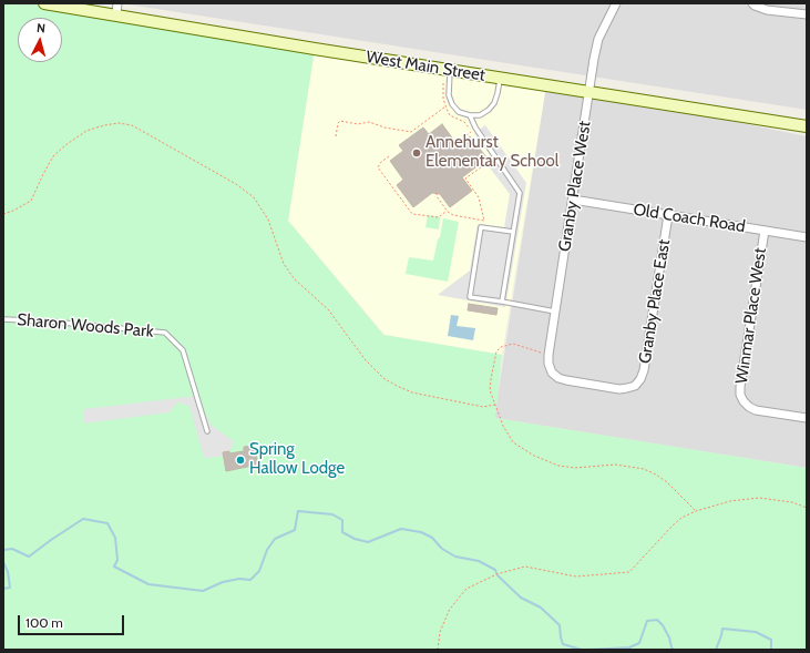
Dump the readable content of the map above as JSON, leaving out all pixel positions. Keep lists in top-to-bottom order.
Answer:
{
  "streets": {
    "main road": ["West Main Street"],
    "street": [
      "Granby Place West",
      "Old Coach Road",
      "Granby Place East",
      "Winmar Place West"
    ],
    "lane": ["Sharon Woods Park"]
  },
  "crossings": [
    ["West Main Street", "Granby Place West"],
    ["Granby Place West", "Old Coach Road"],
    ["Granby Place West", "Granby Place East"],
    ["Old Coach Road", "Granby Place East"],
    ["Old Coach Road", "Winmar Place West"]
  ],
  "places": ["Annehurst Elementary School", "Spring Hallow Lodge"],
  "scale_bar": "100 m",
  "north": "top"
}
